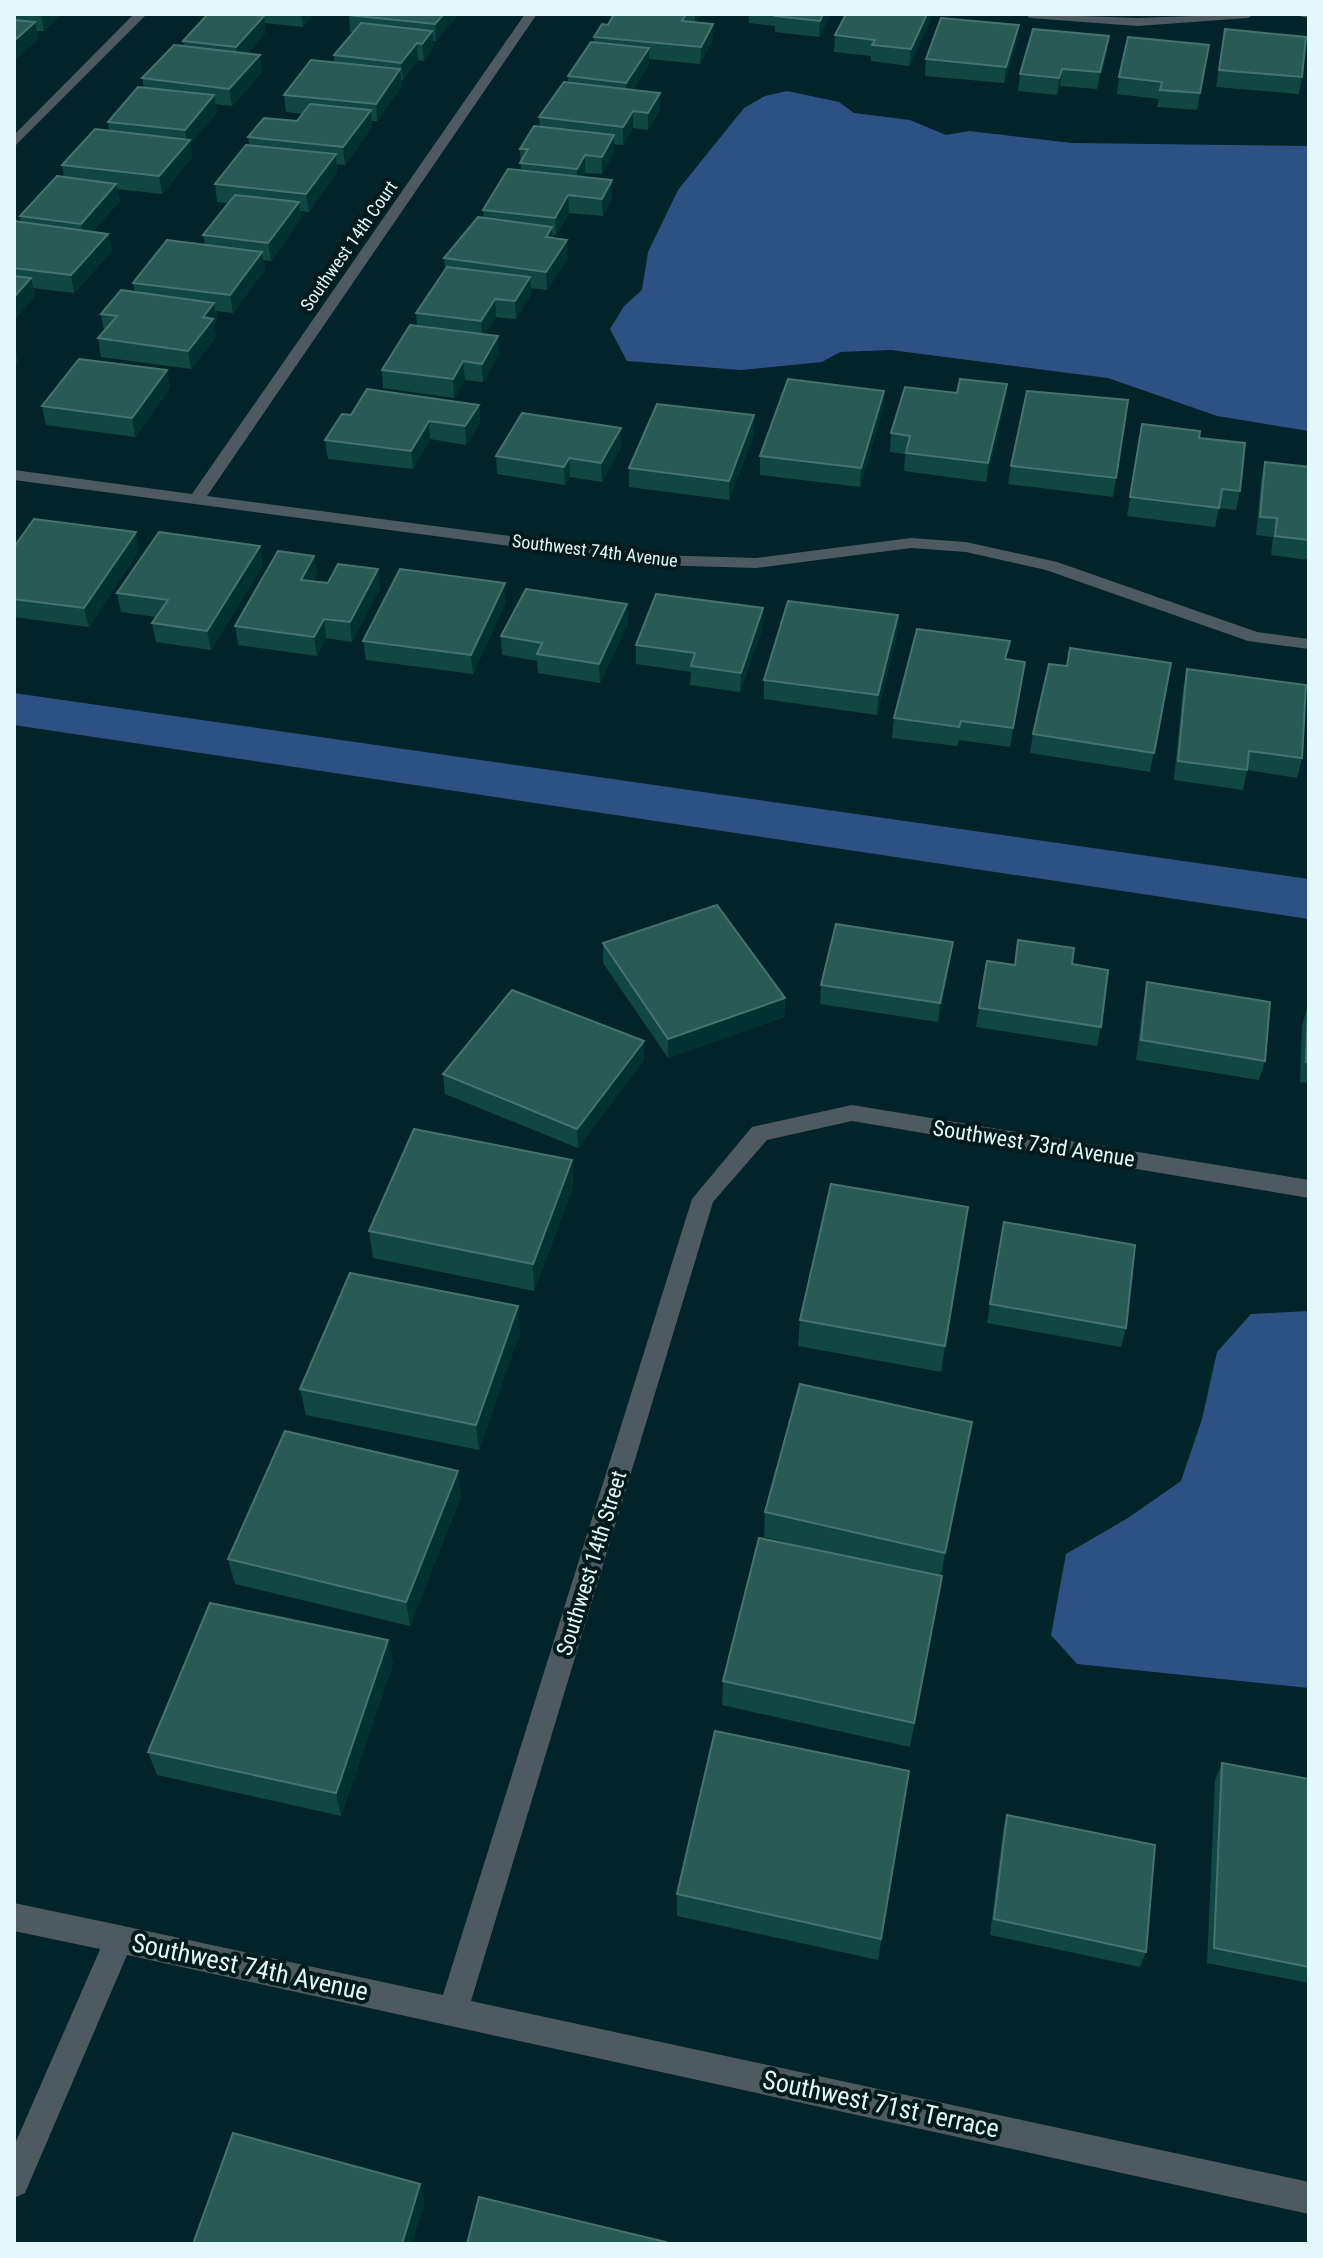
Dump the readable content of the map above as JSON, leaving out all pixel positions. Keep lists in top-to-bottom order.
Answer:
{
  "streets": {
    "street": [
      "Southwest 14th Court",
      "Southwest 74th Avenue",
      "Southwest 73rd Avenue",
      "Southwest 14th Street",
      "Southwest 71st Terrace"
    ]
  },
  "crossings": [
    ["Southwest 14th Court", "Southwest 74th Avenue"],
    ["Southwest 74th Avenue", "Southwest 14th Street"],
    ["Southwest 74th Avenue", "Southwest 71st Terrace"],
    ["Southwest 73rd Avenue", "Southwest 14th Street"],
    ["Southwest 14th Street", "Southwest 71st Terrace"]
  ]
}
